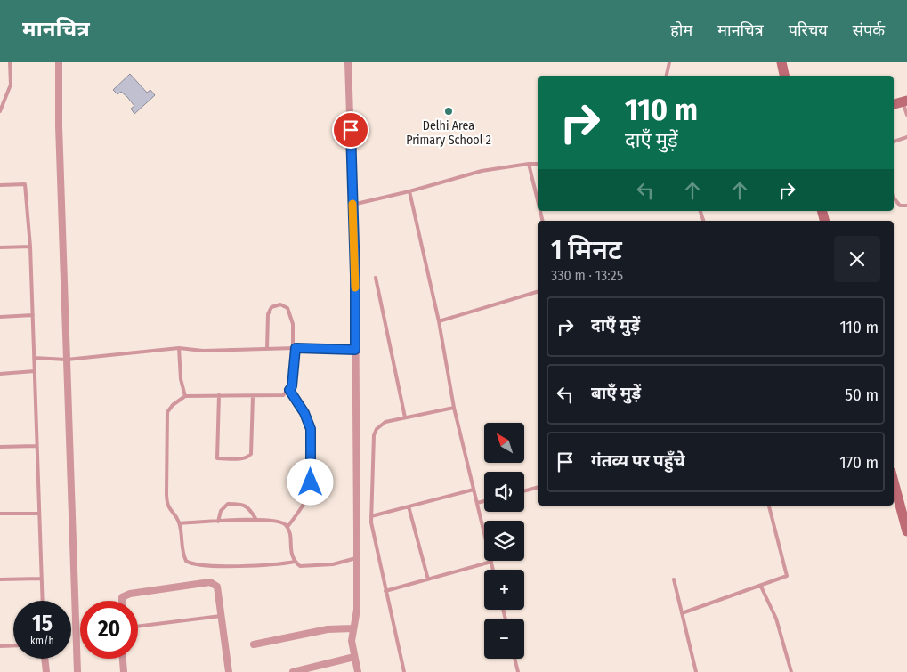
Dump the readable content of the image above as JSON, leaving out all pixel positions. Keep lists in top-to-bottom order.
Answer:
{
  "places": ["Delhi Area Primary School 2"],
  "north": "top left",
  "page": {
    "header": "मानचित्र",
    "nav": [
      "होम",
      "मानचित्र",
      "परिचय",
      "संपर्क"
    ],
    "turn": ["110 m", "दाएँ मुड़ें"],
    "heading": ["1 मिनट", "330 m · 13:25"],
    "list": [
      {
        "name": "दाएँ मुड़ें",
        "value": "110 m"
      },
      {
        "name": "बाएँ मुड़ें",
        "value": "50 m"
      },
      {
        "name": "गंतव्य पर पहुँचे",
        "value": "170 m"
      }
    ],
    "map_buttons": ["+", "−"],
    "speed": "15 km/h",
    "limit": "20"
  }
}
